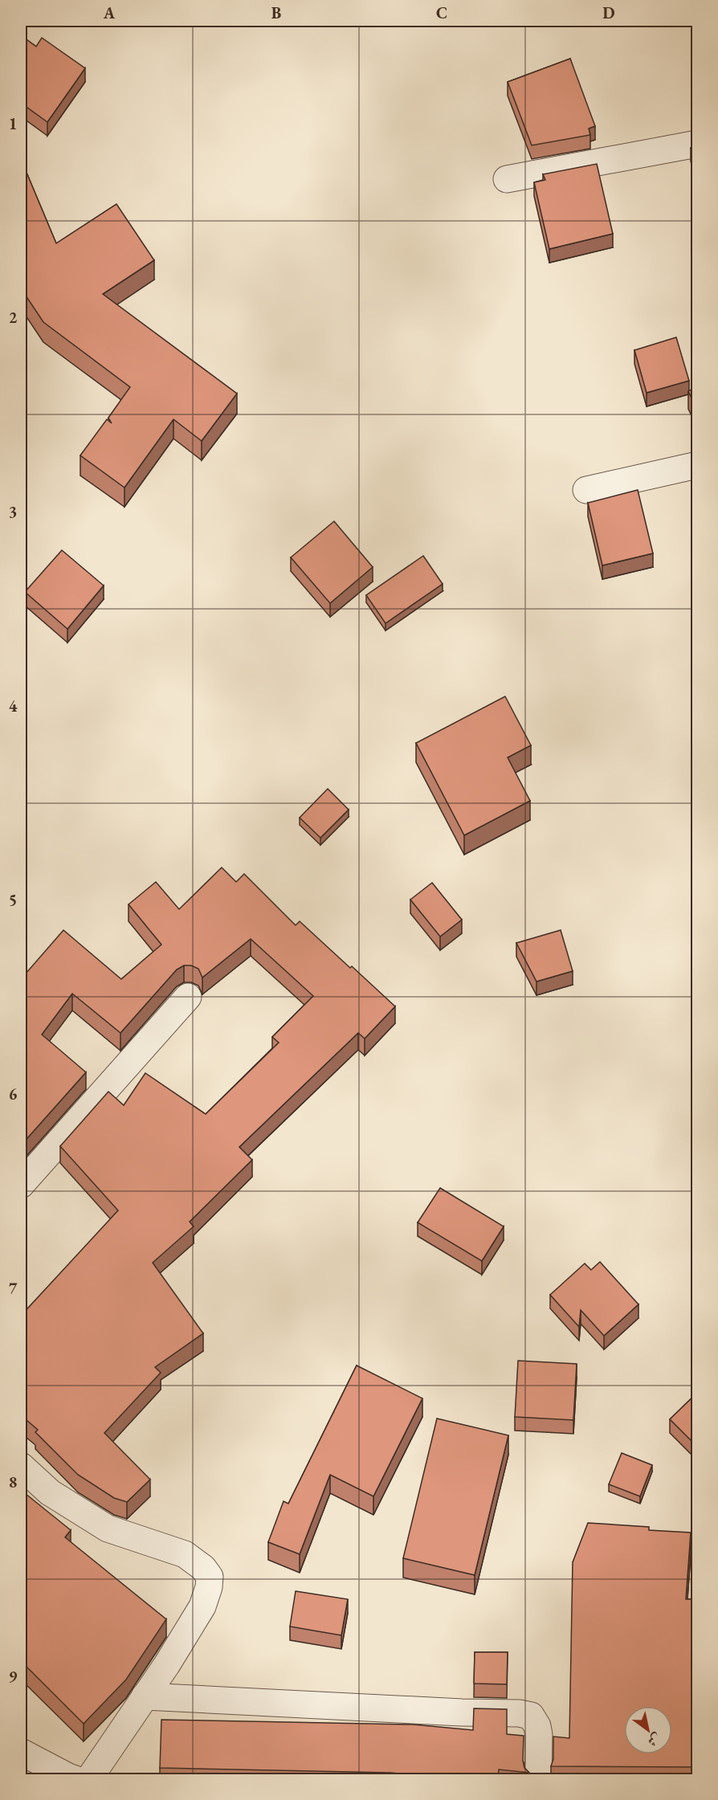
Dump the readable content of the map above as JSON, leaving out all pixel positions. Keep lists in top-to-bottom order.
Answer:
{
  "north": "bottom right",
  "grid": {
    "columns": [
      "A",
      "B",
      "C",
      "D"
    ],
    "rows": [
      "1",
      "2",
      "3",
      "4",
      "5",
      "6",
      "7",
      "8",
      "9"
    ]
  }
}
